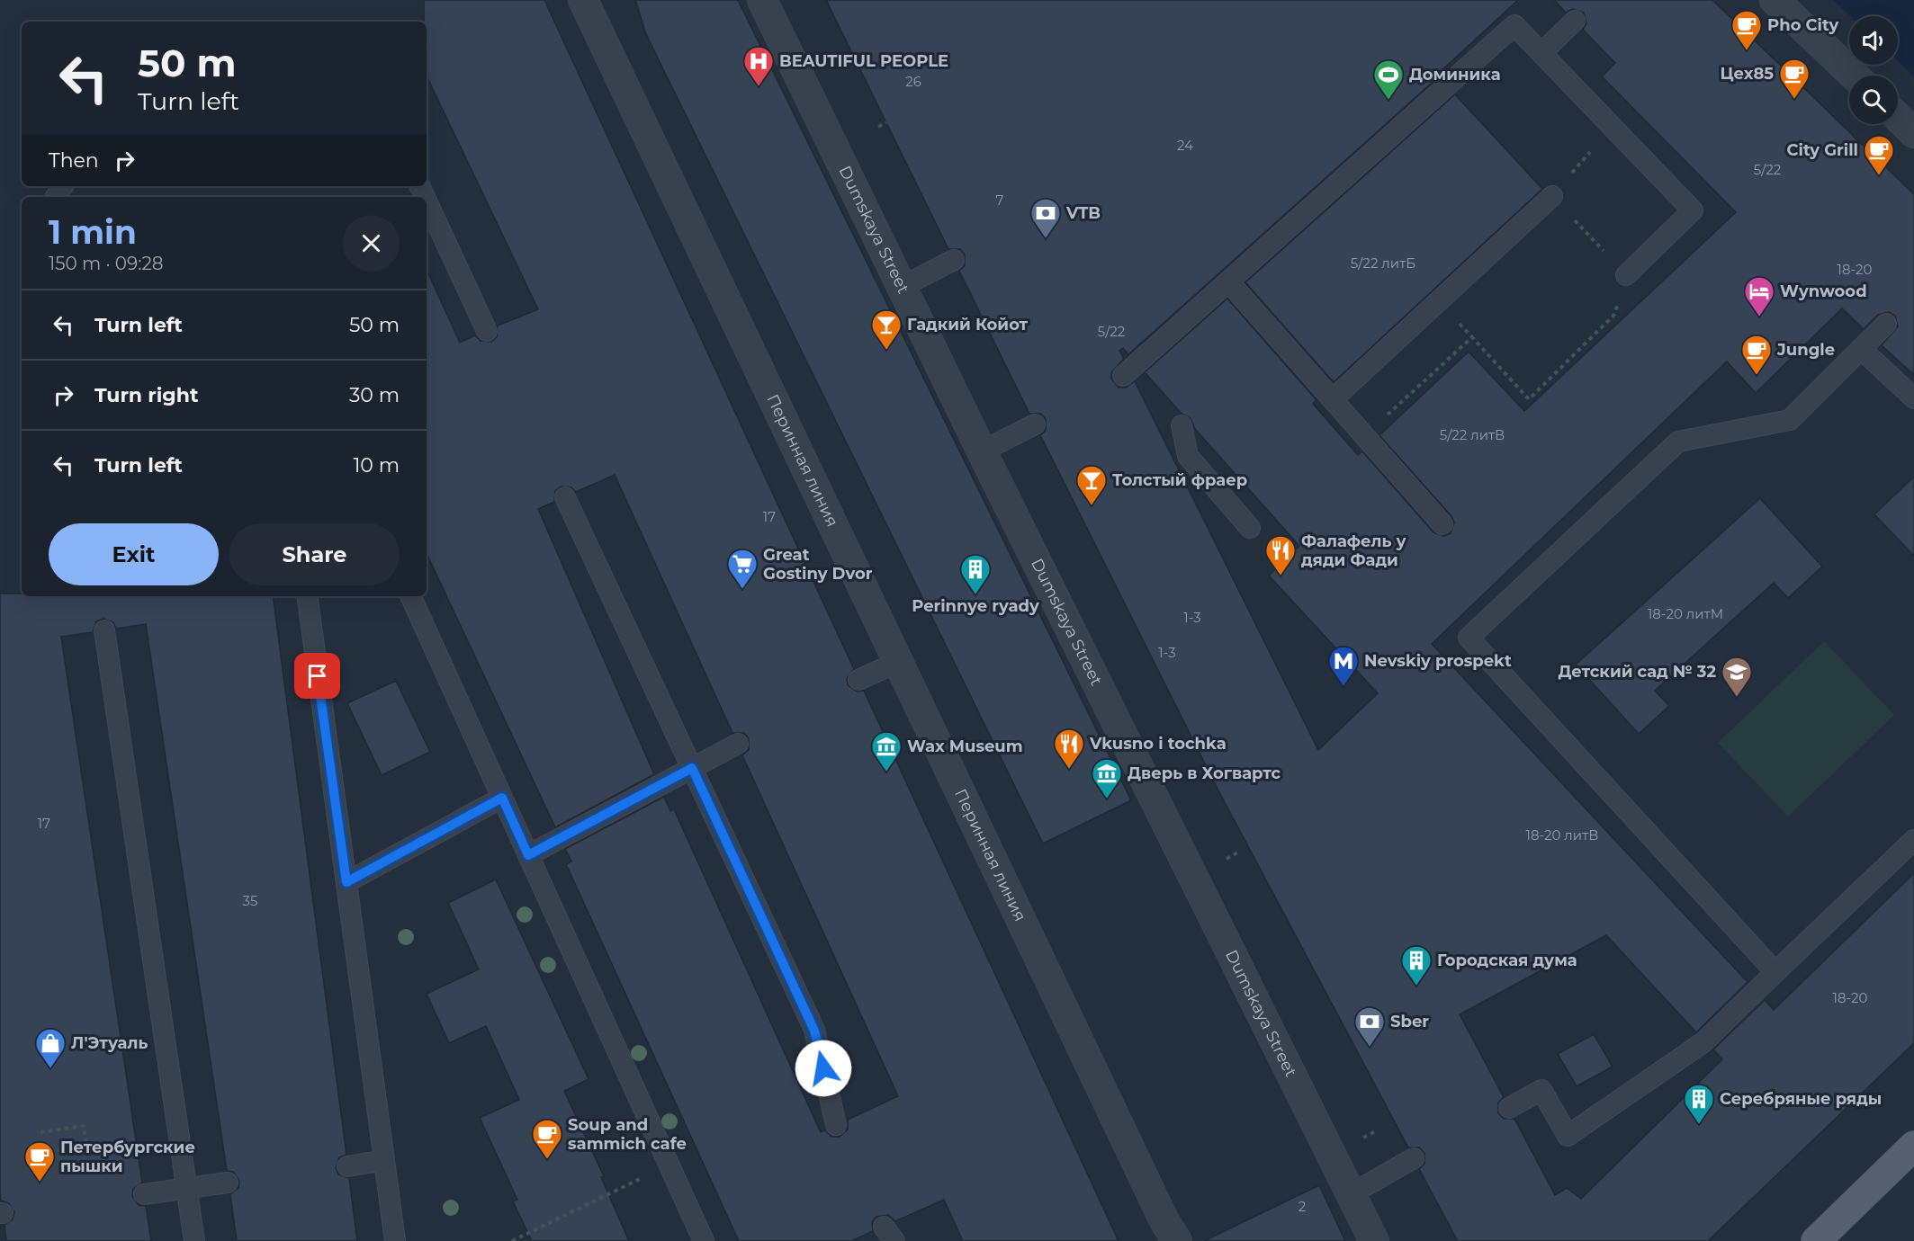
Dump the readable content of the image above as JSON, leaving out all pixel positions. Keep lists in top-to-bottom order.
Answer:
{
  "streets": {
    "street": ["Dumskaya Street", "Перинная линия"]
  },
  "places": {
    "cafe": [
      "Pho City",
      "Цех85",
      "City Grill",
      "Jungle",
      "Soup and sammich cafe",
      "Петербургские пышки"
    ],
    "hospital": ["BEAUTIFUL PEOPLE"],
    "sports": ["Доминика"],
    "bank": ["VTB", "Sber"],
    "hotel": ["Wynwood"],
    "bar": ["Гадкий Койот", "Толстый фраер"],
    "restaurant": ["Фалафель у дяди Фади", "Vkusno i tochka"],
    "supermarket": ["Great Gostiny Dvor"],
    "building": ["Perinnye ryady", "Городская дума", "Серебряные ряды"],
    "metro station": ["Nevskiy prospekt"],
    "school or university": ["Детский сад № 32"],
    "museum": ["Wax Museum", "Дверь в Хогвартс"],
    "shop": ["Л'Этуаль"]
  },
  "house_numbers": [
    "26",
    "24",
    "5/22",
    "7",
    "5/22 литБ",
    "18-20",
    "5/22",
    "5/22 литВ",
    "17",
    "18-20 литМ",
    "1-3",
    "1-3",
    "17",
    "18-20 литВ",
    "35",
    "18-20",
    "2"
  ],
  "page": {
    "turn": ["50 m", "Turn left"],
    "then": "Then",
    "heading": ["1 min", "150 m · 09:28"],
    "list": [
      {
        "name": "Turn left",
        "value": "50 m"
      },
      {
        "name": "Turn right",
        "value": "30 m"
      },
      {
        "name": "Turn left",
        "value": "10 m"
      }
    ],
    "buttons": ["Exit", "Share"]
  }
}
